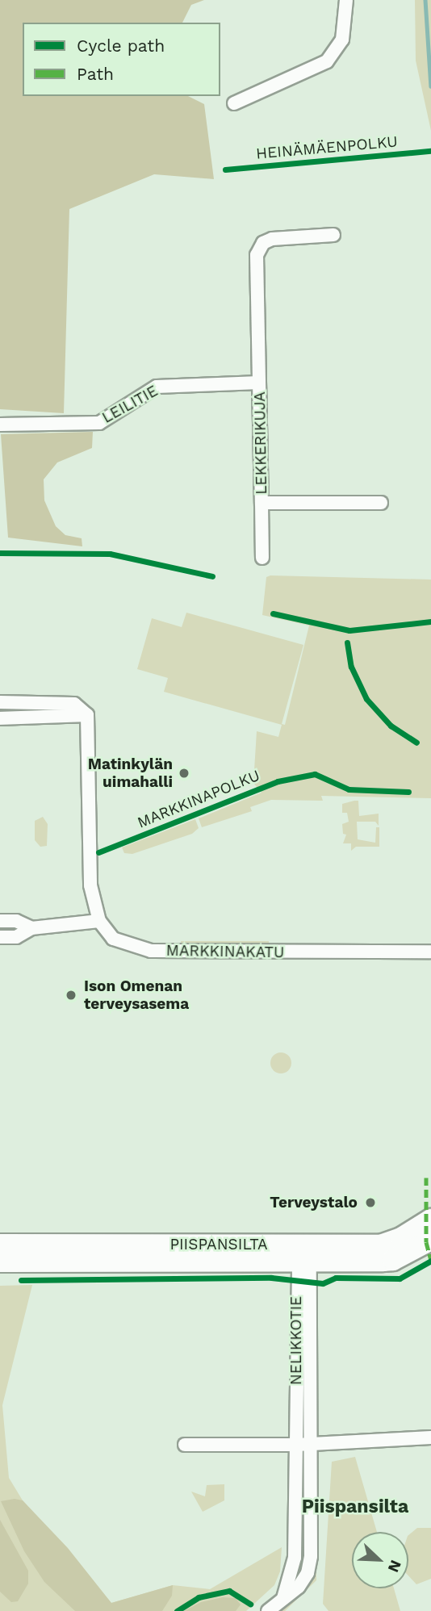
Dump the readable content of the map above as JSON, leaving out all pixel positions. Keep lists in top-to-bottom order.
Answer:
{
  "streets": {
    "main road": ["PIISPANSILTA"],
    "street": [
      "LEILITIE",
      "LEKKERIKUJA",
      "MARKKINAKATU",
      "NELIKKOTIE"
    ],
    "cycle path": ["HEINÄMÄENPOLKU", "MARKKINAPOLKU"]
  },
  "crossings": [
    ["LEILITIE", "LEKKERIKUJA"],
    ["PIISPANSILTA", "NELIKKOTIE"]
  ],
  "districts": ["Piispansilta"],
  "places": ["Matinkylän uimahalli", "Ison Omenan terveysasema", "Terveystalo"],
  "legend": ["Cycle path", "Path"],
  "north": "bottom right"
}
